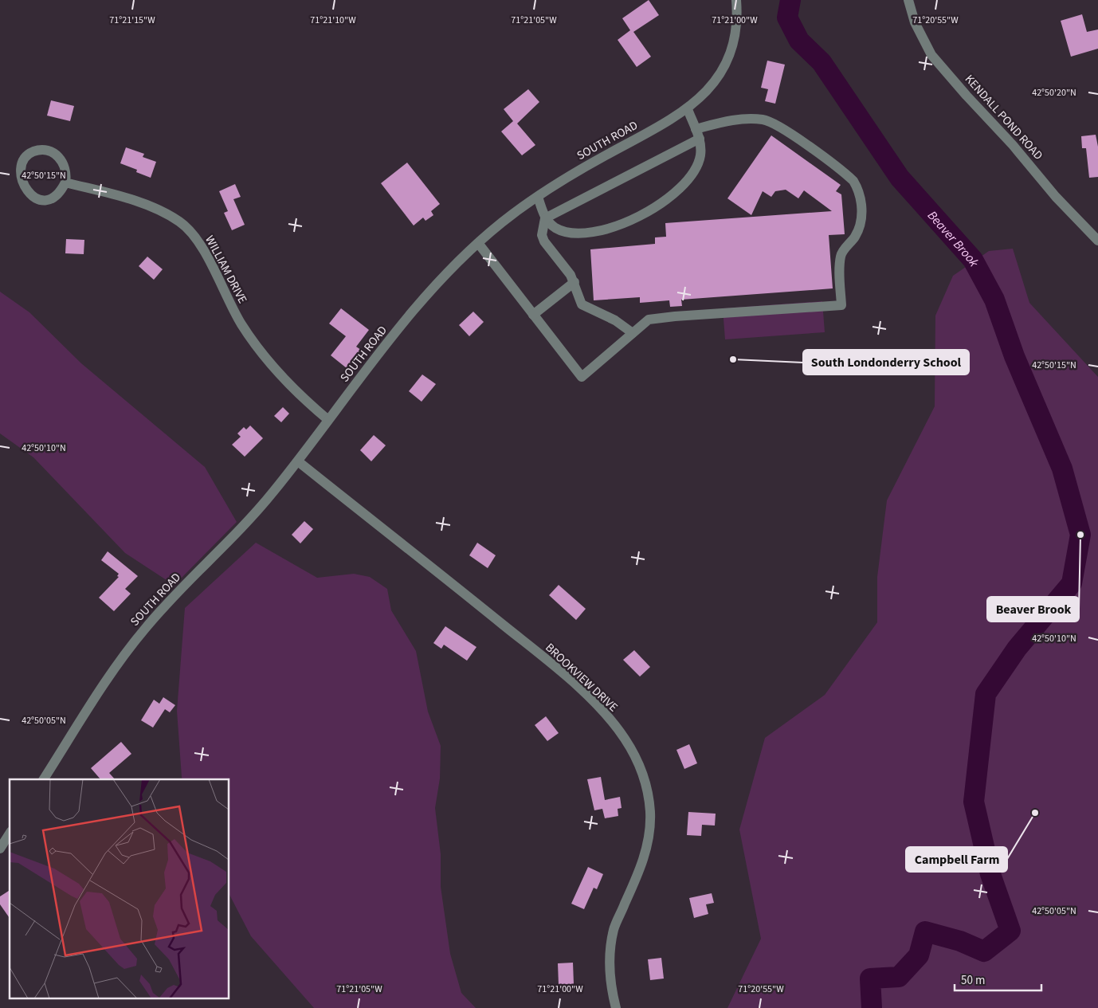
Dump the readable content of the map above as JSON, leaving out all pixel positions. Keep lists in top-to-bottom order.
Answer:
{
  "streets": {
    "street": [
      "KENDALL POND ROAD",
      "SOUTH ROAD",
      "WILLIAM DRIVE",
      "BROOKVIEW DRIVE"
    ]
  },
  "crossings": [
    ["SOUTH ROAD", "WILLIAM DRIVE"],
    ["SOUTH ROAD", "BROOKVIEW DRIVE"]
  ],
  "water": ["Beaver Brook"],
  "places": ["South Londonderry School", "Beaver Brook", "Campbell Farm"],
  "scale_bar": "50 m",
  "coordinates": [
    "71°21'05\"W",
    "71°21'15\"W",
    "71°21'10\"W",
    "71°21'00\"W",
    "71°20'55\"W",
    "42°50'20\"N",
    "42°50'15\"N",
    "42°50'10\"N",
    "42°50'05\"N"
  ]
}
